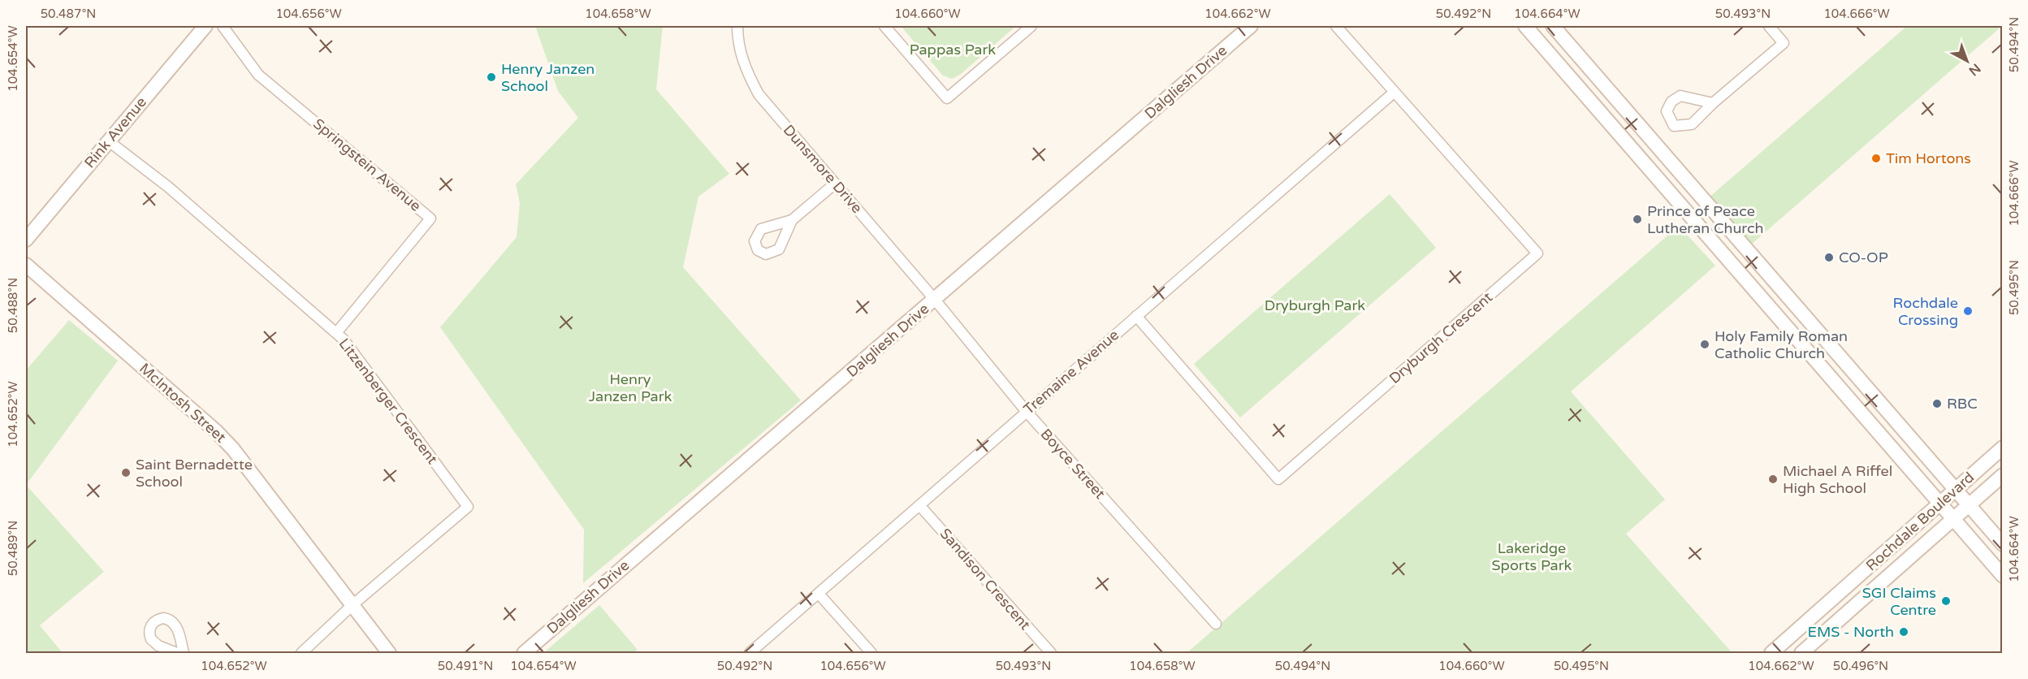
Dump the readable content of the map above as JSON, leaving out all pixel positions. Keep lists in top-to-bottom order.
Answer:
{
  "streets": {
    "main road": [
      "Dalgliesh Drive",
      "Rink Avenue",
      "McIntosh Street",
      "Rochdale Boulevard"
    ],
    "street": [
      "Springstein Avenue",
      "Dunsmore Drive",
      "Dryburgh Crescent",
      "Tremaine Avenue",
      "Litzenberger Crescent",
      "Boyce Street",
      "Sandison Crescent"
    ]
  },
  "crossings": [
    ["Dalgliesh Drive", "Dunsmore Drive"],
    ["Dalgliesh Drive", "Boyce Street"],
    ["Rink Avenue", "Litzenberger Crescent"],
    ["Springstein Avenue", "Litzenberger Crescent"],
    ["Dunsmore Drive", "Boyce Street"],
    ["Dryburgh Crescent", "Tremaine Avenue"],
    ["Tremaine Avenue", "Boyce Street"],
    ["Tremaine Avenue", "Sandison Crescent"],
    ["Litzenberger Crescent", "McIntosh Street"]
  ],
  "parks": [
    "Pappas Park",
    "Dryburgh Park",
    "Henry Janzen Park",
    "Lakeridge Sports Park"
  ],
  "places": [
    "Henry Janzen School",
    "Tim Hortons",
    "Prince of Peace Lutheran Church",
    "CO-OP",
    "Rochdale Crossing",
    "Holy Family Roman Catholic Church",
    "RBC",
    "Saint Bernadette School",
    "Michael A Riffel High School",
    "SGI Claims Centre",
    "EMS - North"
  ],
  "north": "bottom right",
  "coordinates": [
    "50.487°N",
    "104.656°W",
    "104.658°W",
    "104.660°W",
    "104.662°W",
    "50.492°N",
    "104.664°W",
    "50.493°N",
    "104.666°W",
    "50.494°N",
    "104.654°W",
    "50.495°N",
    "50.488°N",
    "104.652°W",
    "50.489°N",
    "50.491°N",
    "50.496°N"
  ]
}
